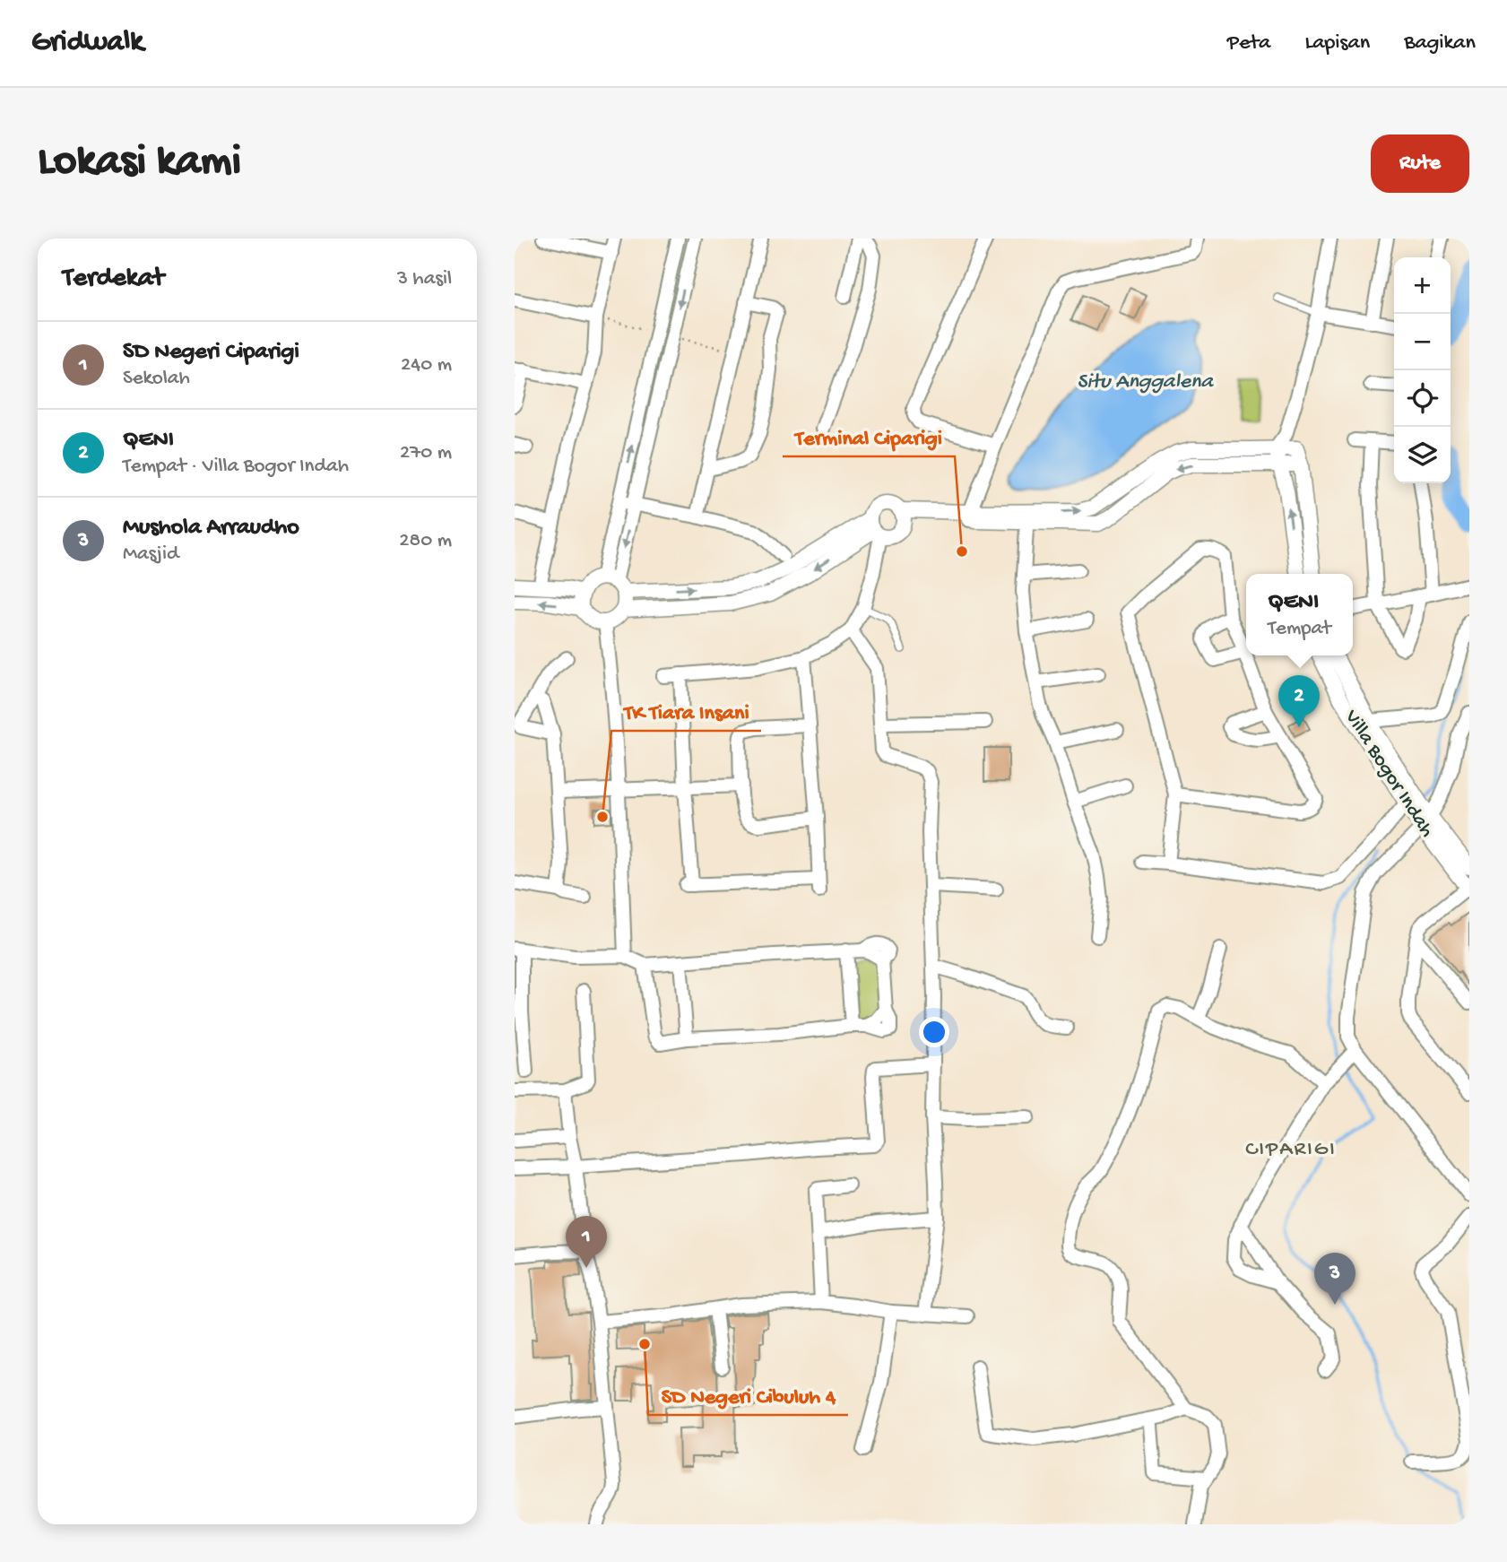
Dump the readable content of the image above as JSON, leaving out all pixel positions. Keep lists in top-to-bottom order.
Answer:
{
  "streets": {
    "street": ["Villa Bogor Indah"]
  },
  "districts": ["CIPARIGI"],
  "water": ["Situ Anggalena"],
  "places": ["Terminal Ciparigi", "TK Tiara Insani", "SD Negeri Cibuluh 4"],
  "page": {
    "header": "Gridwalk",
    "nav": ["Peta", "Lapisan", "Bagikan"],
    "buttons": "Rute",
    "title": "Lokasi kami",
    "heading": ["Terdekat", "3 hasil"],
    "map_buttons": ["+", "−"],
    "list": [
      {
        "mark": "1",
        "name": "SD Negeri Ciparigi",
        "note": "Sekolah",
        "value": "240 m"
      },
      {
        "mark": "2",
        "name": "QENI",
        "note": "Tempat · Villa Bogor Indah",
        "value": "270 m"
      },
      {
        "mark": "3",
        "name": "Mushola Arraudho",
        "note": "Masjid",
        "value": "280 m"
      }
    ],
    "popup": ["QENI", "Tempat"],
    "pins": ["2", "1", "3"]
  }
}
